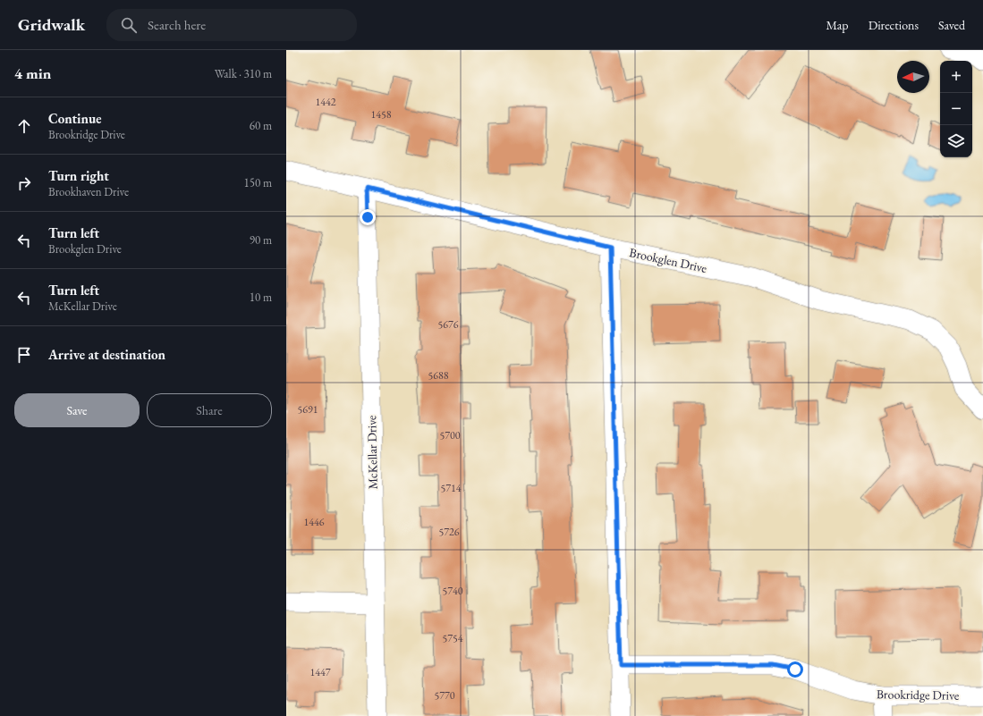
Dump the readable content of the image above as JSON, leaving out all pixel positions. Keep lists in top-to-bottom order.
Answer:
{
  "streets": {
    "street": ["Brookglen Drive", "McKellar Drive", "Brookridge Drive"]
  },
  "crossings": [
    ["Brookglen Drive", "McKellar Drive"]
  ],
  "house_numbers": [
    "1442",
    "1458",
    "5676",
    "5688",
    "5691",
    "5700",
    "5714",
    "1446",
    "5726",
    "5740",
    "5754",
    "1447",
    "5770"
  ],
  "north": "left",
  "page": {
    "header": "Gridwalk",
    "search": "Search here",
    "nav": ["Map", "Directions", "Saved"],
    "heading": ["4 min", "Walk · 310 m"],
    "map_buttons": ["+", "−"],
    "list": [
      ["Continue", "Brookridge Drive", "60 m"],
      ["Turn right", "Brookhaven Drive", "150 m"],
      ["Turn left", "Brookglen Drive", "90 m"],
      ["Turn left", "McKellar Drive", "10 m"],
      "Arrive at destination"
    ],
    "buttons": ["Save", "Share"]
  }
}
